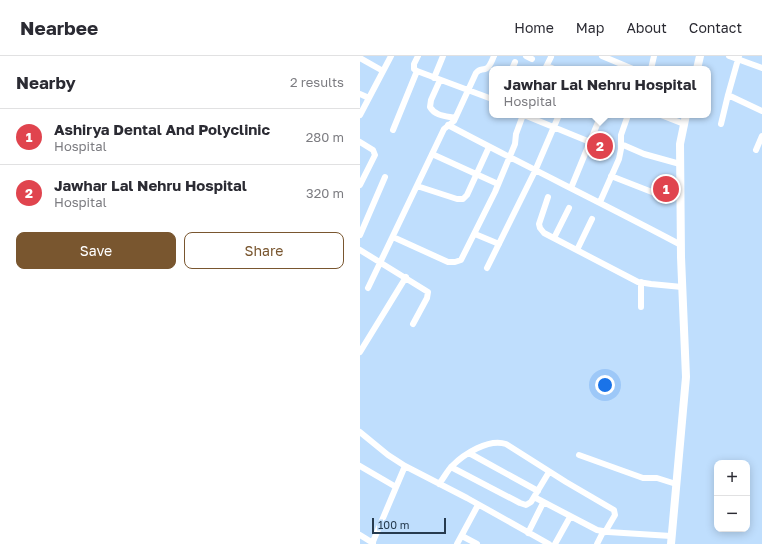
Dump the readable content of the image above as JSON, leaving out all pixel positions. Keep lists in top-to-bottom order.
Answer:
{
  "scale_bar": "100 m",
  "page": {
    "header": "Nearbee",
    "nav": [
      "Home",
      "Map",
      "About",
      "Contact"
    ],
    "heading": ["Nearby", "2 results"],
    "popup": ["Jawhar Lal Nehru Hospital", "Hospital"],
    "list": [
      {
        "mark": "1",
        "name": "Ashirya Dental And Polyclinic",
        "note": "Hospital",
        "value": "280 m"
      },
      {
        "mark": "2",
        "name": "Jawhar Lal Nehru Hospital",
        "note": "Hospital",
        "value": "320 m"
      }
    ],
    "pins": ["2", "1"],
    "buttons": ["Save", "Share"],
    "map_buttons": ["+", "−"],
    "scale": "100 m"
  }
}
